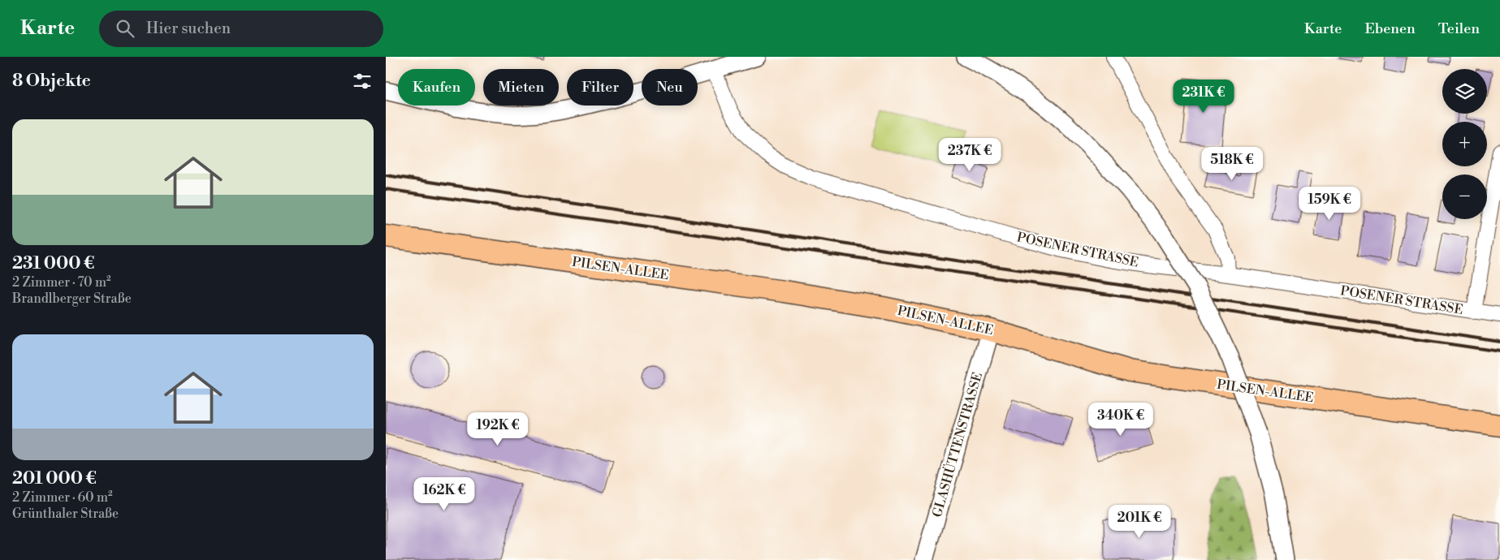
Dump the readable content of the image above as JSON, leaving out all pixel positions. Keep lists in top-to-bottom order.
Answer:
{
  "streets": {
    "main road": ["PILSEN-ALLEE"],
    "street": ["POSENER STRASSE", "GLASHÜTTENSTRASSE"]
  },
  "crossings": [
    ["PILSEN-ALLEE", "GLASHÜTTENSTRASSE"]
  ],
  "page": {
    "header": "Karte",
    "search": "Hier suchen",
    "nav": ["Karte", "Ebenen", "Teilen"],
    "heading": "8 Objekte",
    "map_buttons": ["+", "−"],
    "chip": [
      "Kaufen",
      "Mieten",
      "Filter",
      "Neu"
    ],
    "price": [
      "231K €",
      "237K €",
      "518K €",
      "159K €",
      "340K €",
      "192K €",
      "162K €",
      "201K €"
    ],
    "list": [
      {
        "name": "231 000 €",
        "note": "2 Zimmer · 70 m² · Brandlberger Straße"
      },
      {
        "name": "201 000 €",
        "note": "2 Zimmer · 60 m² · Grünthaler Straße"
      }
    ]
  }
}
